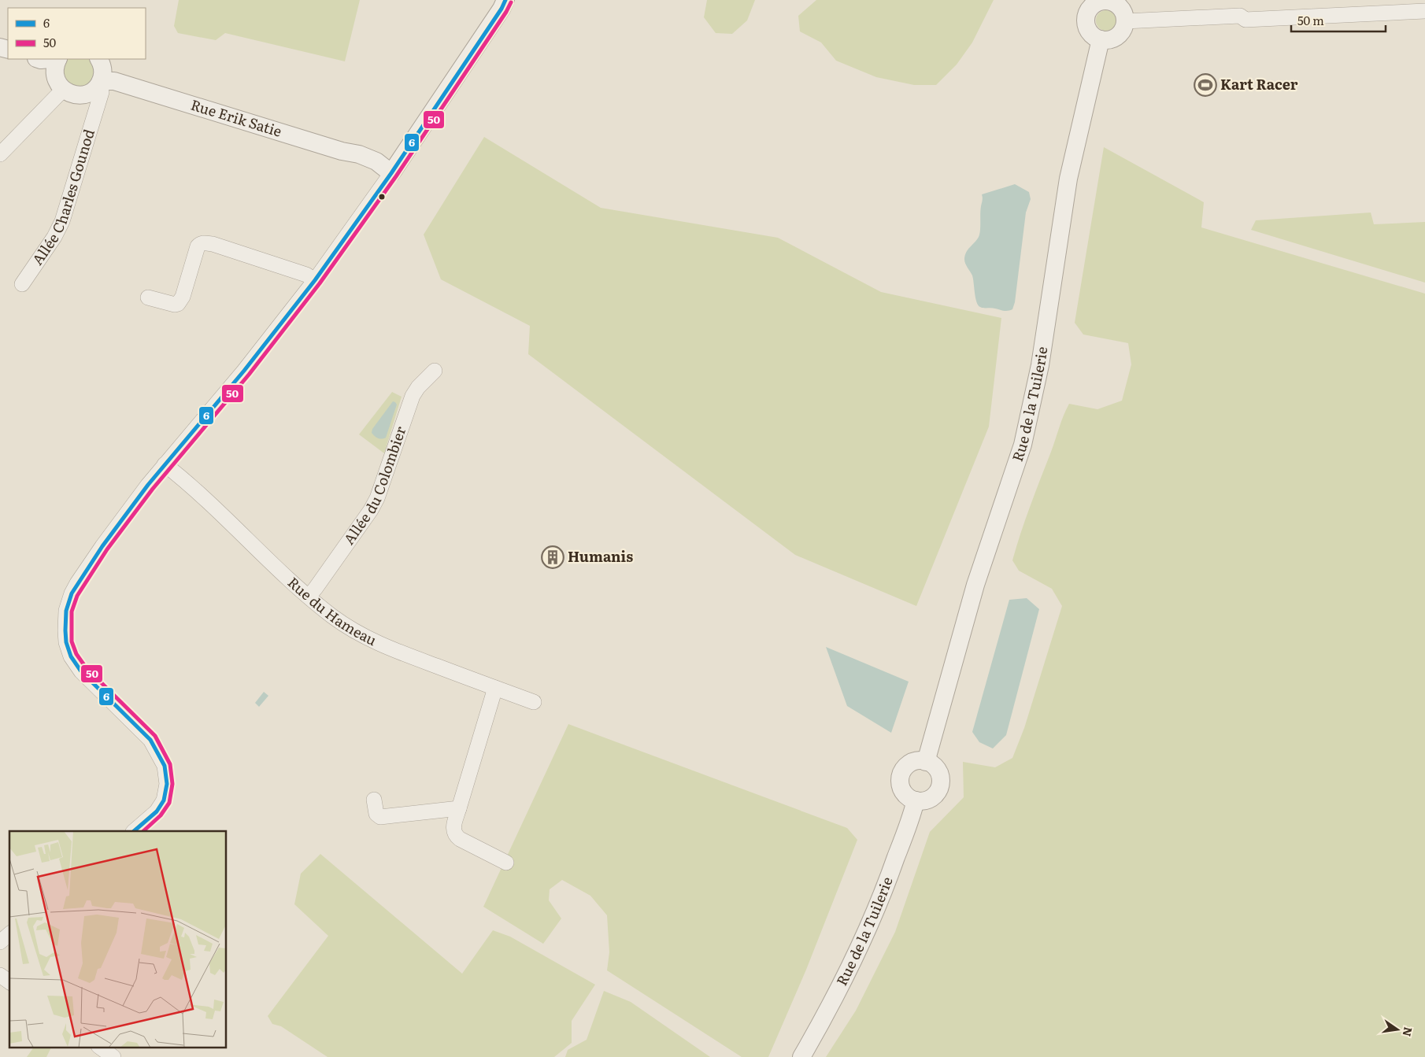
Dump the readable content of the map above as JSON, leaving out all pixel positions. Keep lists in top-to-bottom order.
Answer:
{
  "streets": {
    "street": [
      "Rue Erik Satie",
      "Allée Charles Gounod",
      "Rue de la Tuilerie",
      "Allée du Colombier",
      "Rue du Hameau"
    ]
  },
  "crossings": [
    ["Rue Erik Satie", "Allée Charles Gounod"],
    ["Allée du Colombier", "Rue du Hameau"]
  ],
  "places": {
    "sports": ["Kart Racer"],
    "building": ["Humanis"]
  },
  "lines": ["transit line 6", "transit line 50"],
  "legend": ["6", "50"],
  "scale_bar": "50 m",
  "north": "right"
}
